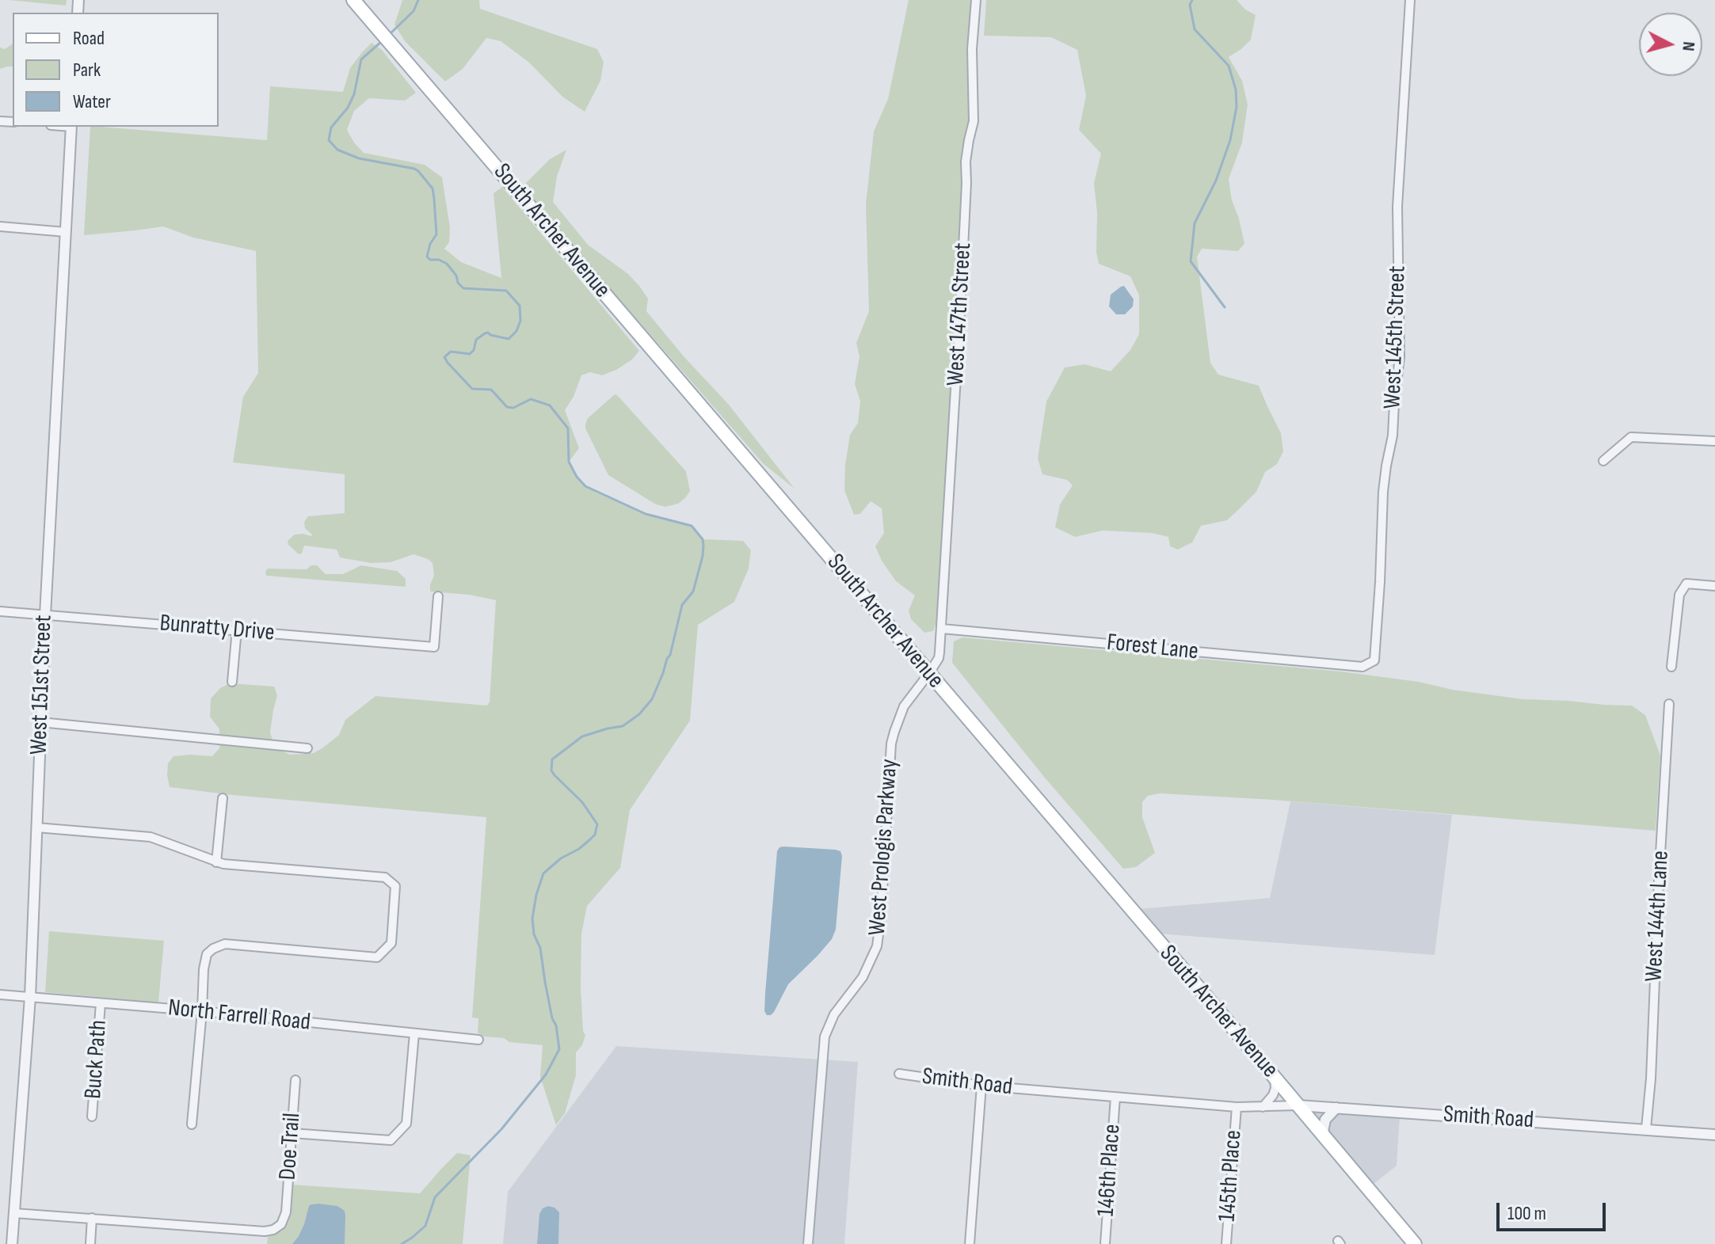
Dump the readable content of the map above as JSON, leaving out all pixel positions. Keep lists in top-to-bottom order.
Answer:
{
  "streets": {
    "main road": ["South Archer Avenue"],
    "street": [
      "West 147th Street",
      "West 145th Street",
      "Bunratty Drive",
      "Forest Lane",
      "West 151st Street",
      "West Prologis Parkway",
      "West 144th Lane",
      "North Farrell Road",
      "Buck Path",
      "Smith Road",
      "Doe Trail",
      "146th Place",
      "145th Place"
    ]
  },
  "crossings": [
    ["South Archer Avenue", "West 147th Street"],
    ["South Archer Avenue", "West Prologis Parkway"],
    ["South Archer Avenue", "Smith Road"],
    ["West 147th Street", "Forest Lane"],
    ["West 147th Street", "West Prologis Parkway"],
    ["West 145th Street", "Forest Lane"],
    ["Bunratty Drive", "West 151st Street"],
    ["West 151st Street", "North Farrell Road"],
    ["West 144th Lane", "Smith Road"],
    ["North Farrell Road", "Buck Path"],
    ["Smith Road", "146th Place"],
    ["Smith Road", "145th Place"]
  ],
  "legend": ["Road", "Park", "Water"],
  "scale_bar": "100 m",
  "north": "right"
}
